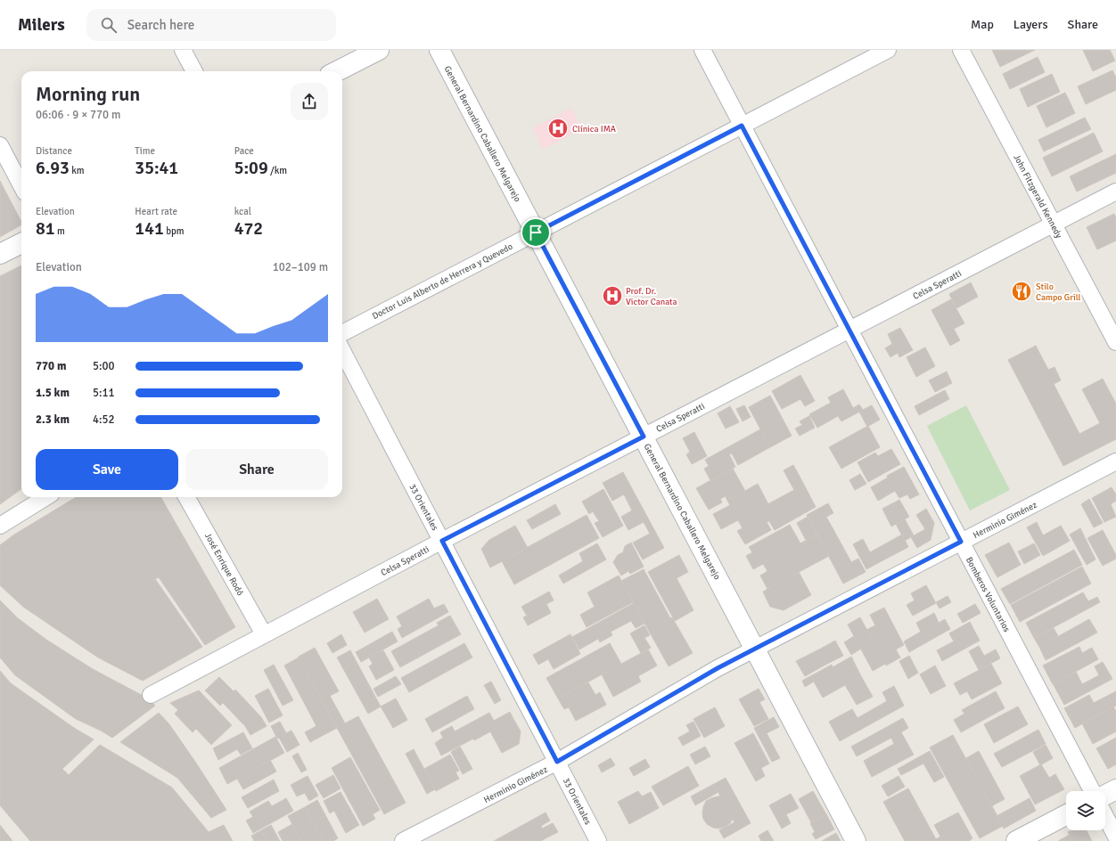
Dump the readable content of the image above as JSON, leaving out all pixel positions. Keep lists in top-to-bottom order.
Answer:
{
  "streets": {
    "street": [
      "General Bernardino Caballero Melgarejo",
      "John Fitzgerald Kennedy",
      "Doctor Luis Alberto de Herrera y Quevedo",
      "Celsa Speratti",
      "33 Orientales",
      "Herminio Giménez",
      "José Enrique Rodó",
      "Bomberos Voluntarios"
    ]
  },
  "crossings": [
    ["General Bernardino Caballero Melgarejo", "Doctor Luis Alberto de Herrera y Quevedo"],
    ["General Bernardino Caballero Melgarejo", "Celsa Speratti"],
    ["General Bernardino Caballero Melgarejo", "Herminio Giménez"],
    ["John Fitzgerald Kennedy", "Celsa Speratti"],
    ["Doctor Luis Alberto de Herrera y Quevedo", "Bomberos Voluntarios"],
    ["Celsa Speratti", "33 Orientales"],
    ["Celsa Speratti", "José Enrique Rodó"],
    ["Celsa Speratti", "Bomberos Voluntarios"],
    ["33 Orientales", "Herminio Giménez"],
    ["Herminio Giménez", "Bomberos Voluntarios"]
  ],
  "places": {
    "hospital": ["Clínica IMA", "Prof. Dr. Victor Canata"],
    "restaurant": ["Stilo Campo Grill"]
  },
  "page": {
    "header": "Milers",
    "search": "Search here",
    "nav": ["Map", "Layers", "Share"],
    "heading": ["Morning run", "06:06 · 9 × 770 m"],
    "stats": [
      ["Distance", "6.93 km"],
      ["Time", "35:41"],
      ["Pace", "5:09 /km"],
      ["Elevation", "81 m"],
      ["Heart rate", "141 bpm"],
      ["kcal", "472"]
    ],
    "chart": ["Elevation", "102–109 m"],
    "list": [
      {
        "name": "770 m",
        "note": "5:00"
      },
      {
        "name": "1.5 km",
        "note": "5:11"
      },
      {
        "name": "2.3 km",
        "note": "4:52"
      }
    ],
    "buttons": ["Save", "Share"]
  }
}
